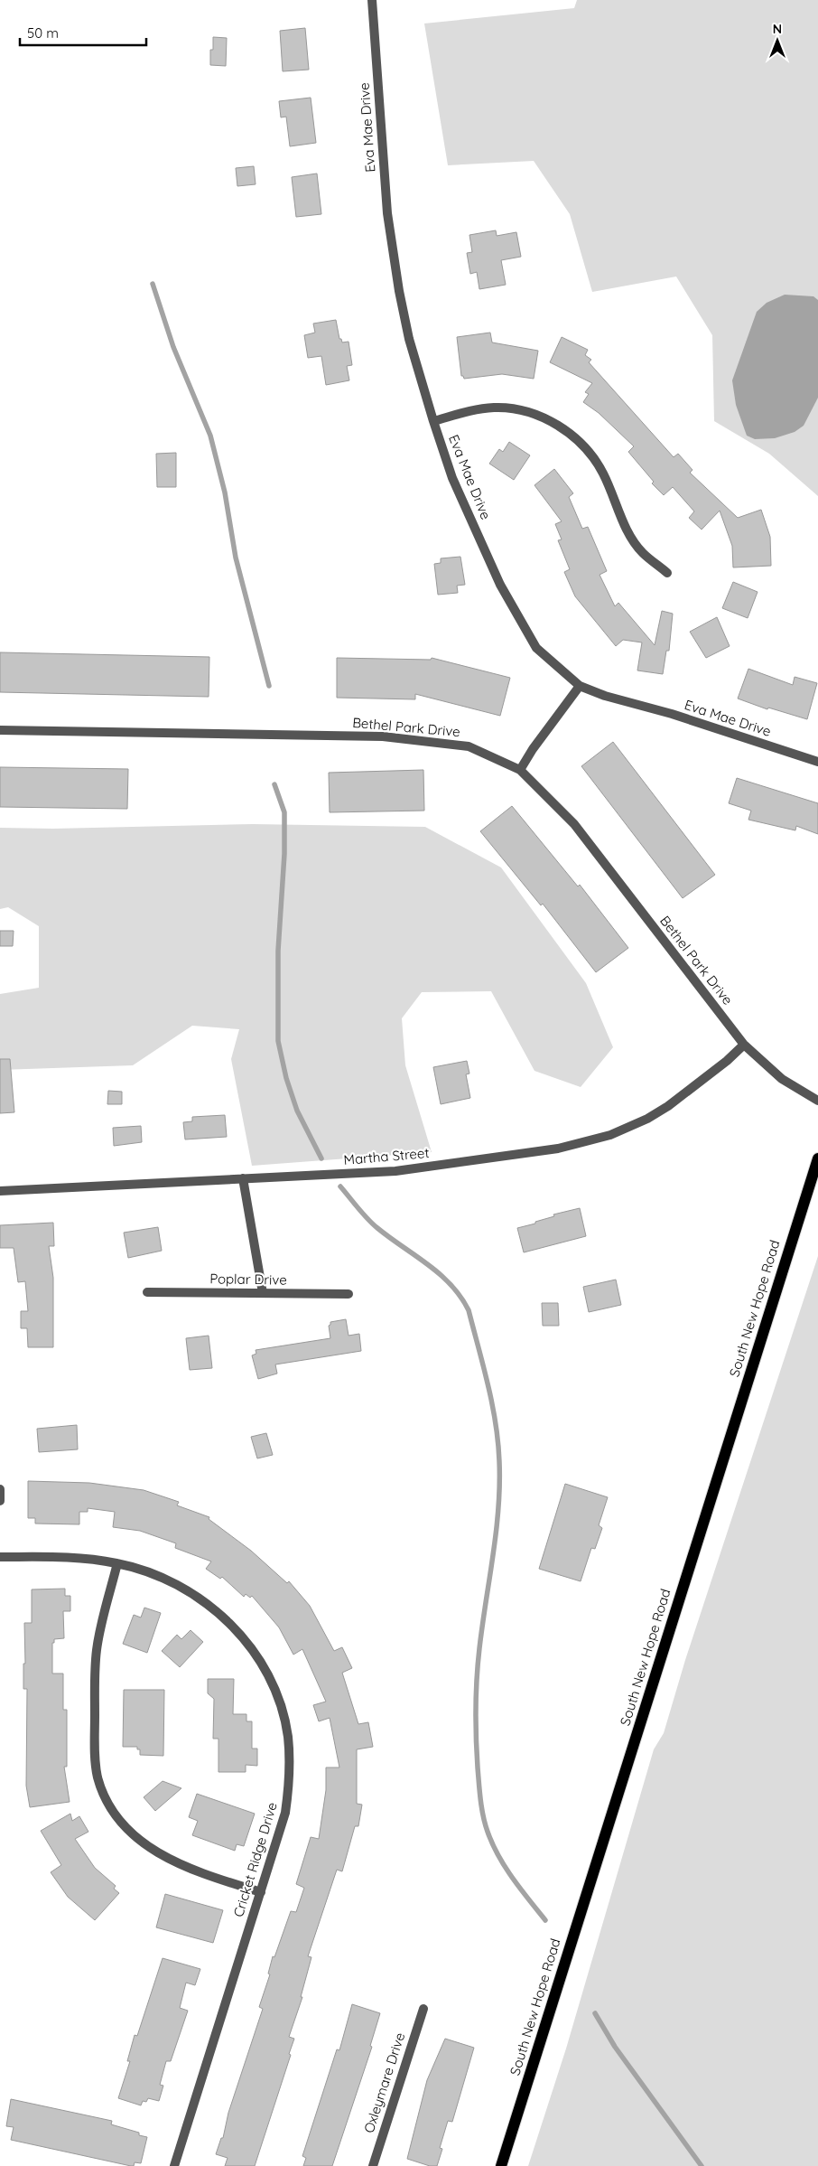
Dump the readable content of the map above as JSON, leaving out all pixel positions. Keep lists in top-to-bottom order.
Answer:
{
  "streets": {
    "main road": ["South New Hope Road"],
    "street": [
      "Eva Mae Drive",
      "Bethel Park Drive",
      "Martha Street",
      "Poplar Drive",
      "Cricket Ridge Drive",
      "Oxleymare Drive"
    ]
  },
  "crossings": [
    ["Bethel Park Drive", "Martha Street"]
  ],
  "scale_bar": "50 m",
  "north": "top"
}
